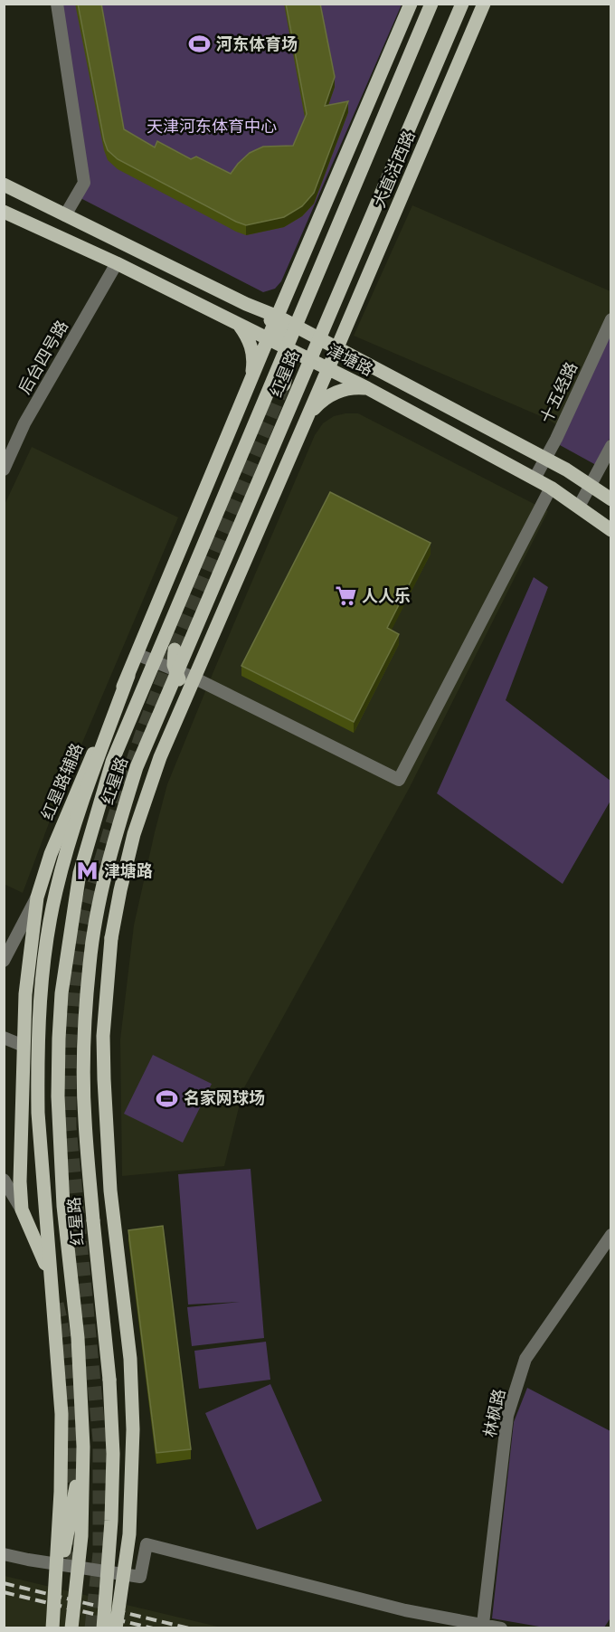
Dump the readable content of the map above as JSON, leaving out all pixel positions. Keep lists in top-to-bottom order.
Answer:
{
  "streets": {
    "main road": [
      "大直沽西路",
      "津塘路",
      "红星路",
      "红星路辅路"
    ],
    "street": ["后台四号路", "十五经路", "林枫路"]
  },
  "crossings": [
    ["大直沽西路", "津塘路"],
    ["后台四号路", "津塘路"],
    ["津塘路", "十五经路"],
    ["津塘路", "红星路辅路"]
  ],
  "parks": ["天津河东体育中心"],
  "places": {
    "sports": ["河东体育场", "名家网球场"],
    "supermarket": ["人人乐"],
    "metro station": ["津塘路"]
  }
}
